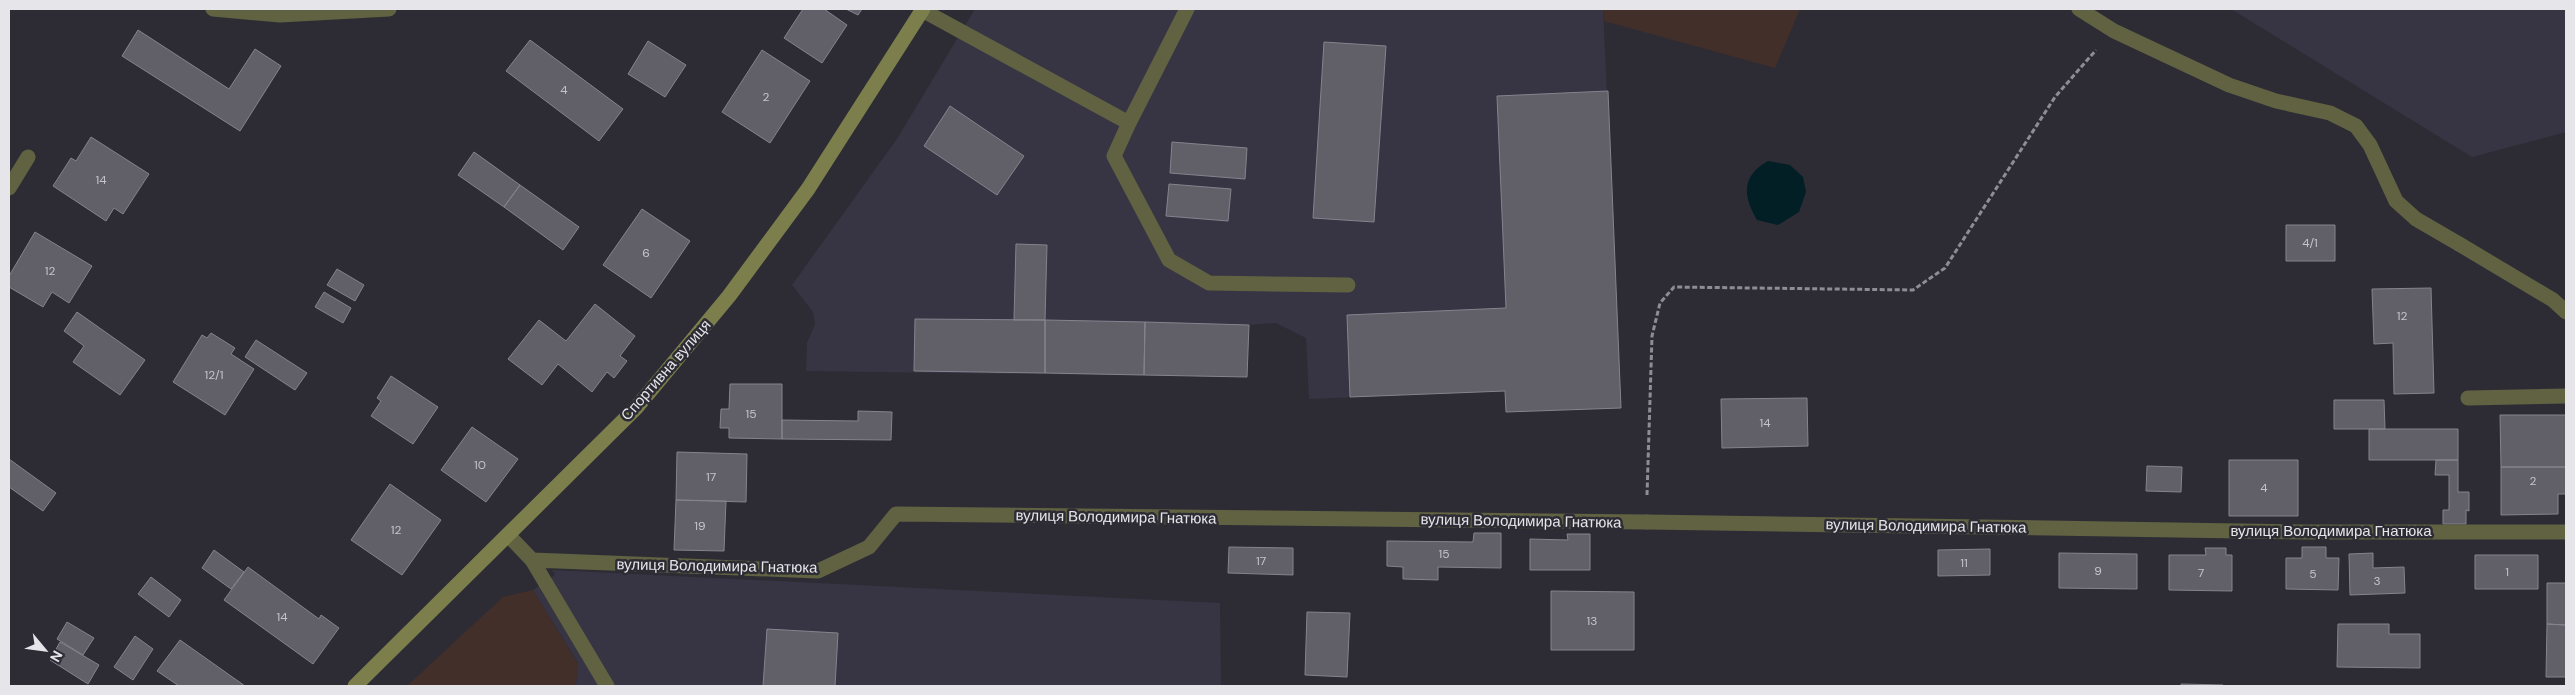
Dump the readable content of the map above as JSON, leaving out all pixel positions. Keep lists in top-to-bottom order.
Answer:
{
  "streets": {
    "street": ["Спортивна вулиця", "вулиця Володимира Гнатюка"]
  },
  "house_numbers": [
    "4",
    "2",
    "14",
    "4/1",
    "6",
    "12",
    "12",
    "12/1",
    "15",
    "14",
    "10",
    "17",
    "2",
    "4",
    "19",
    "12",
    "15",
    "17",
    "11",
    "9",
    "1",
    "7",
    "5",
    "3",
    "14",
    "13"
  ],
  "north": "bottom right"
}
